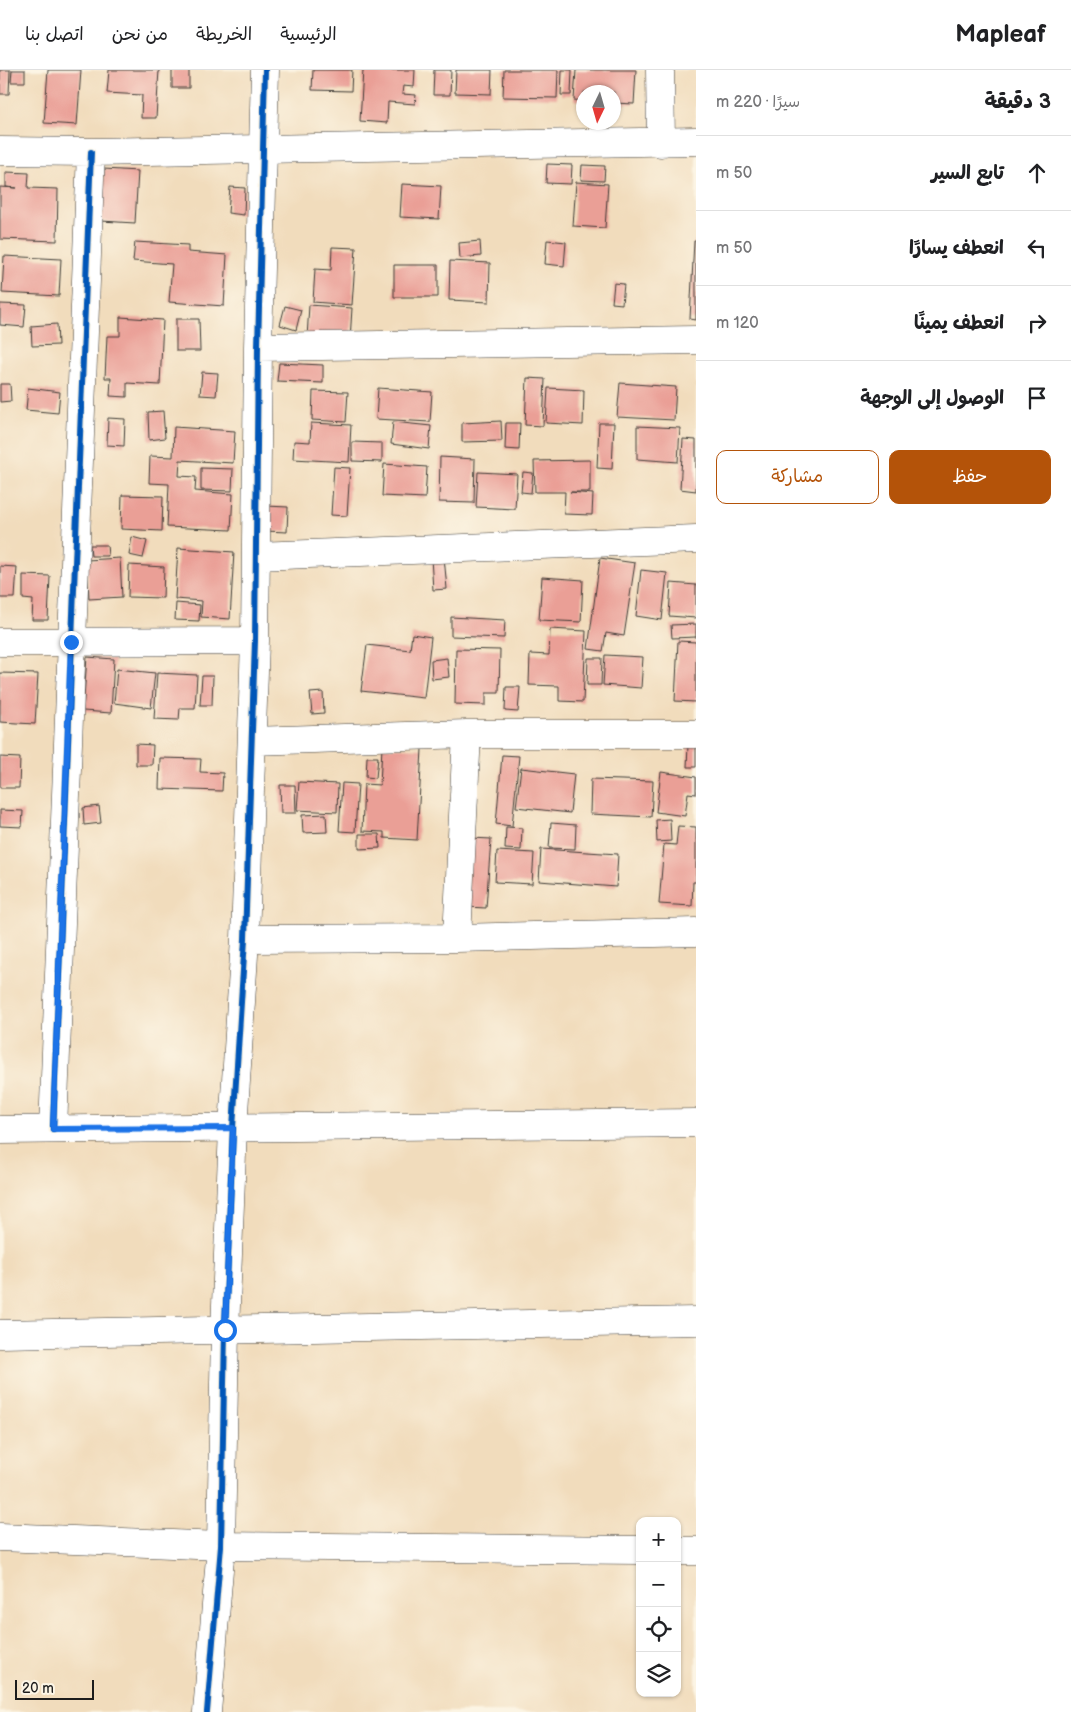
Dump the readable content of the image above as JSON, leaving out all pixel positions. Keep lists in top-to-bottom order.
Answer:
{
  "scale_bar": "20 m",
  "north": "bottom",
  "page": {
    "header": "Mapleaf",
    "nav": [
      "الرئيسية",
      "الخريطة",
      "من نحن",
      "اتصل بنا"
    ],
    "heading": ["3 دقيقة", "سيرًا · 220 m"],
    "list": [
      ["تابع السير", "50 m"],
      ["انعطف يسارًا", "50 m"],
      ["انعطف يمينًا", "120 m"],
      "الوصول إلى الوجهة"
    ],
    "buttons": ["حفظ", "مشاركة"],
    "map_buttons": ["+", "−"],
    "scale": "20 m"
  }
}
